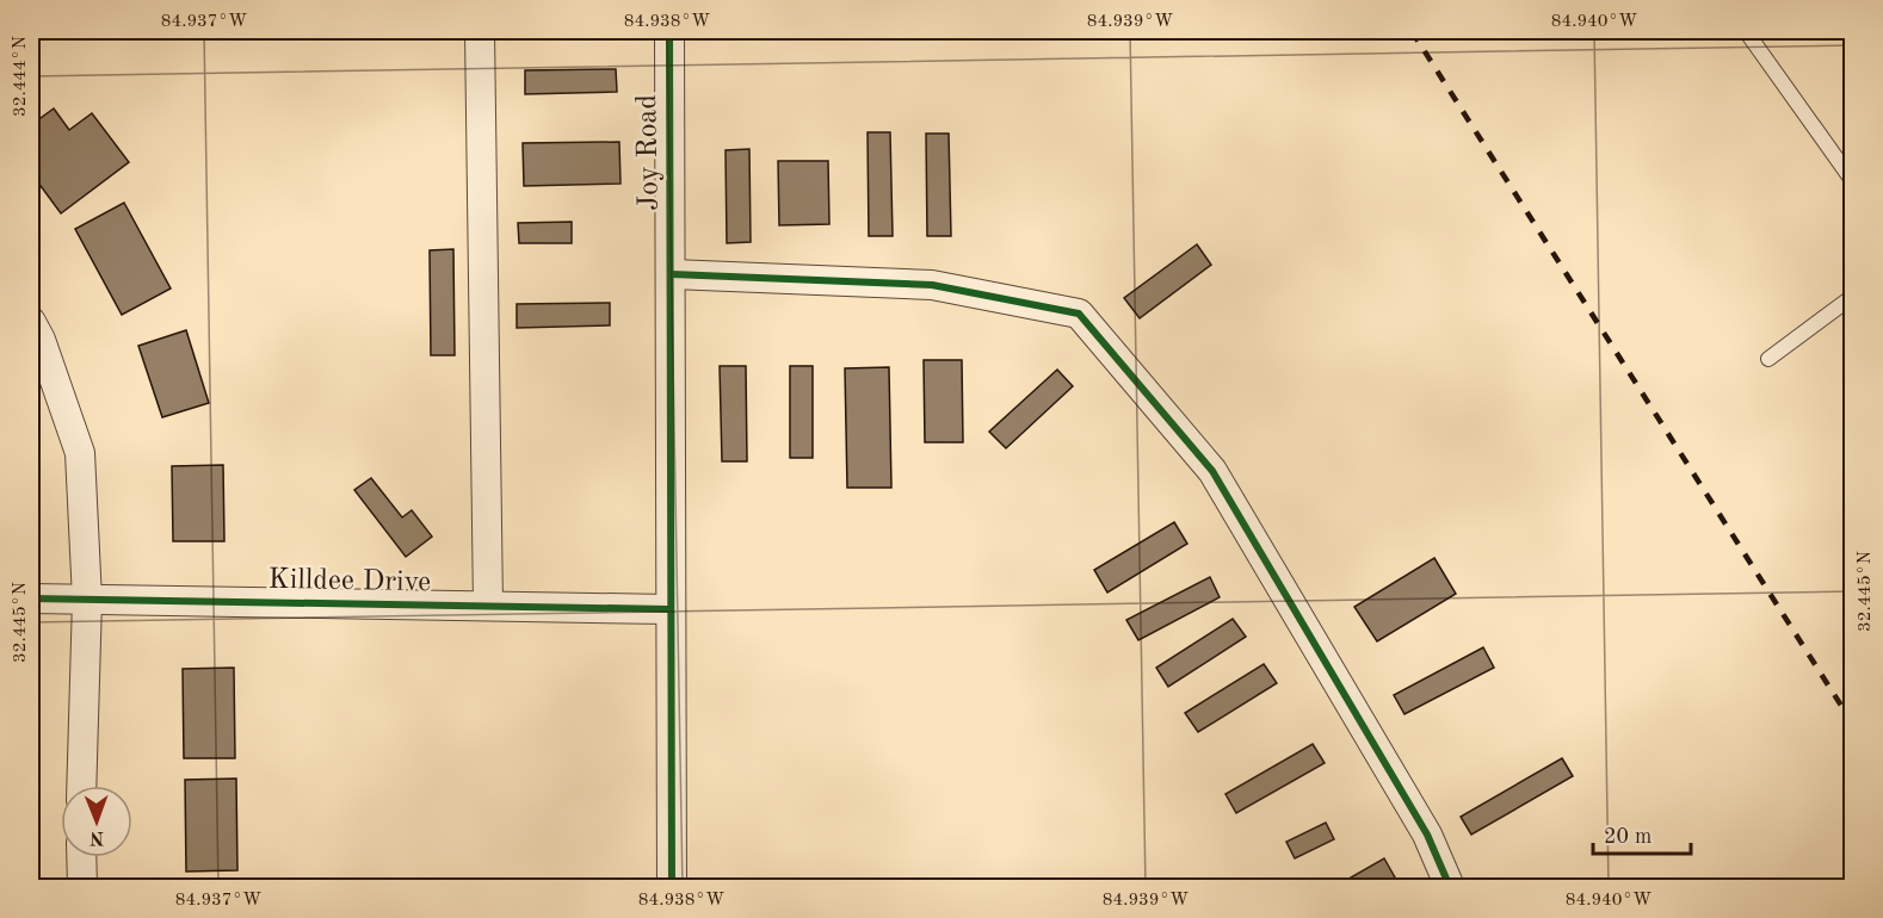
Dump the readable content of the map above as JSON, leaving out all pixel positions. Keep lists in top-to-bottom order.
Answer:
{
  "streets": {
    "street": ["Joy Road", "Killdee Drive"]
  },
  "crossings": [
    ["Joy Road", "Killdee Drive"]
  ],
  "scale_bar": "20 m",
  "north": "bottom",
  "coordinates": [
    "84.937°W",
    "84.938°W",
    "84.939°W",
    "84.940°W",
    "32.444°N",
    "32.445°N"
  ]
}
